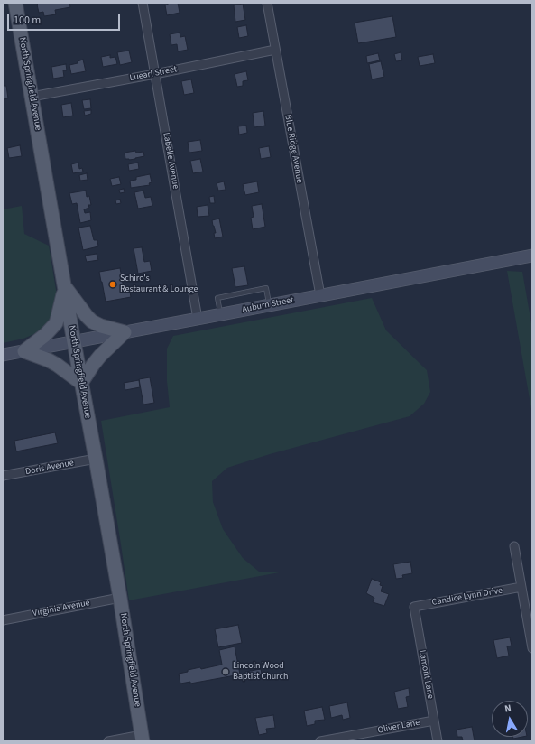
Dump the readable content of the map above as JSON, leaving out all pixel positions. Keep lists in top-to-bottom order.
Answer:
{
  "streets": {
    "main road": ["North Springfield Avenue", "Auburn Street"],
    "street": [
      "Luearl Street",
      "Blue Ridge Avenue",
      "Labelle Avenue",
      "Doris Avenue",
      "Candice Lynn Drive",
      "Virginia Avenue",
      "Lamont Lane",
      "Oliver Lane"
    ]
  },
  "crossings": [
    ["Luearl Street", "North Springfield Avenue"],
    ["Luearl Street", "Blue Ridge Avenue"],
    ["Luearl Street", "Labelle Avenue"],
    ["North Springfield Avenue", "Auburn Street"],
    ["North Springfield Avenue", "Doris Avenue"],
    ["North Springfield Avenue", "Virginia Avenue"],
    ["Blue Ridge Avenue", "Auburn Street"],
    ["Labelle Avenue", "Auburn Street"],
    ["Candice Lynn Drive", "Lamont Lane"],
    ["Lamont Lane", "Oliver Lane"]
  ],
  "places": ["Schiro's Restaurant & Lounge", "Lincoln Wood Baptist Church"],
  "scale_bar": "100 m",
  "north": "top"
}
